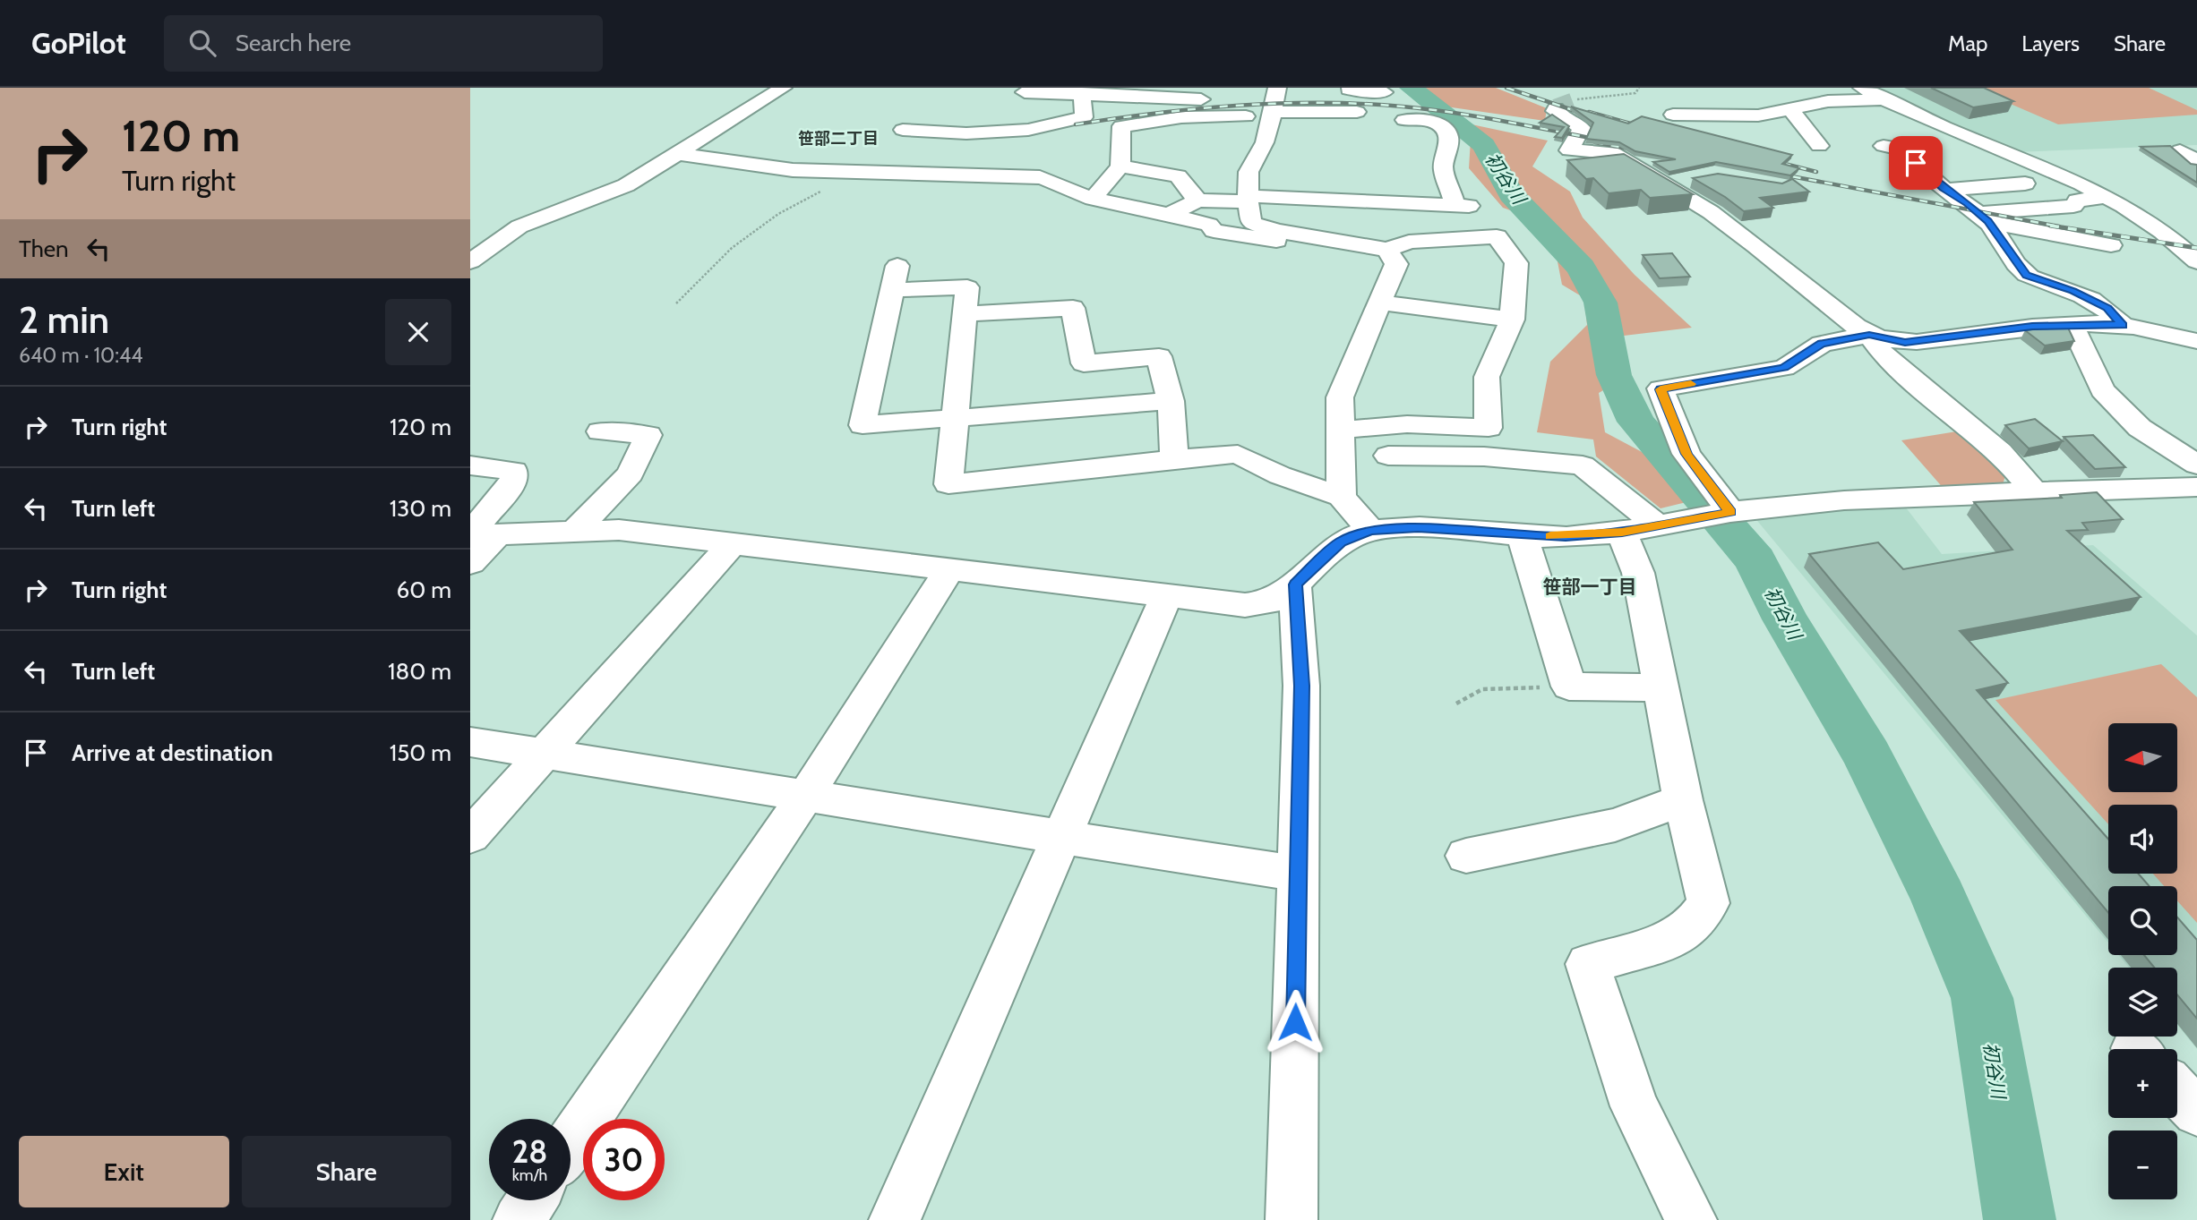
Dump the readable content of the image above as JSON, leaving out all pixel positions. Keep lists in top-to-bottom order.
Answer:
{
  "districts": ["笹部二丁目", "笹部一丁目"],
  "water": ["初谷川"],
  "north": "left",
  "page": {
    "header": "GoPilot",
    "search": "Search here",
    "nav": ["Map", "Layers", "Share"],
    "turn": ["120 m", "Turn right"],
    "then": "Then",
    "heading": ["2 min", "640 m · 10:44"],
    "list": [
      {
        "name": "Turn right",
        "value": "120 m"
      },
      {
        "name": "Turn left",
        "value": "130 m"
      },
      {
        "name": "Turn right",
        "value": "60 m"
      },
      {
        "name": "Turn left",
        "value": "180 m"
      },
      {
        "name": "Arrive at destination",
        "value": "150 m"
      }
    ],
    "map_buttons": ["+", "−"],
    "speed": "28 km/h",
    "limit": "30",
    "buttons": ["Exit", "Share"]
  }
}
